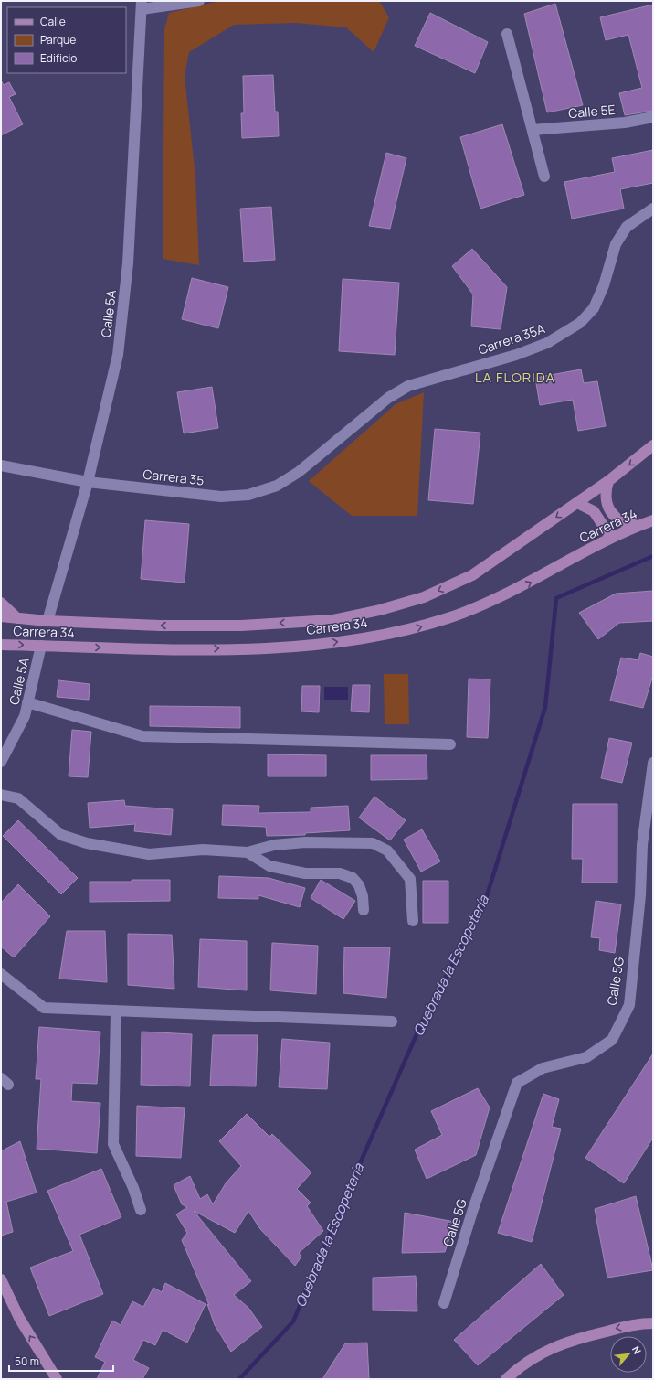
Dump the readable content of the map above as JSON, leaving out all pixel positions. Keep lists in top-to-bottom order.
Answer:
{
  "streets": {
    "street": [
      "Calle 5E",
      "Calle 5A",
      "Carrera 35A",
      "Carrera 35",
      "Carrera 34",
      "Calle 5G"
    ]
  },
  "crossings": [
    ["Calle 5A", "Carrera 35"],
    ["Calle 5A", "Carrera 34"],
    ["Carrera 35A", "Carrera 35"]
  ],
  "districts": ["LA FLORIDA"],
  "water": ["Quebrada la Escopetería"],
  "legend": ["Calle", "Parque", "Edificio"],
  "scale_bar": "50 m",
  "north": "top right"
}
